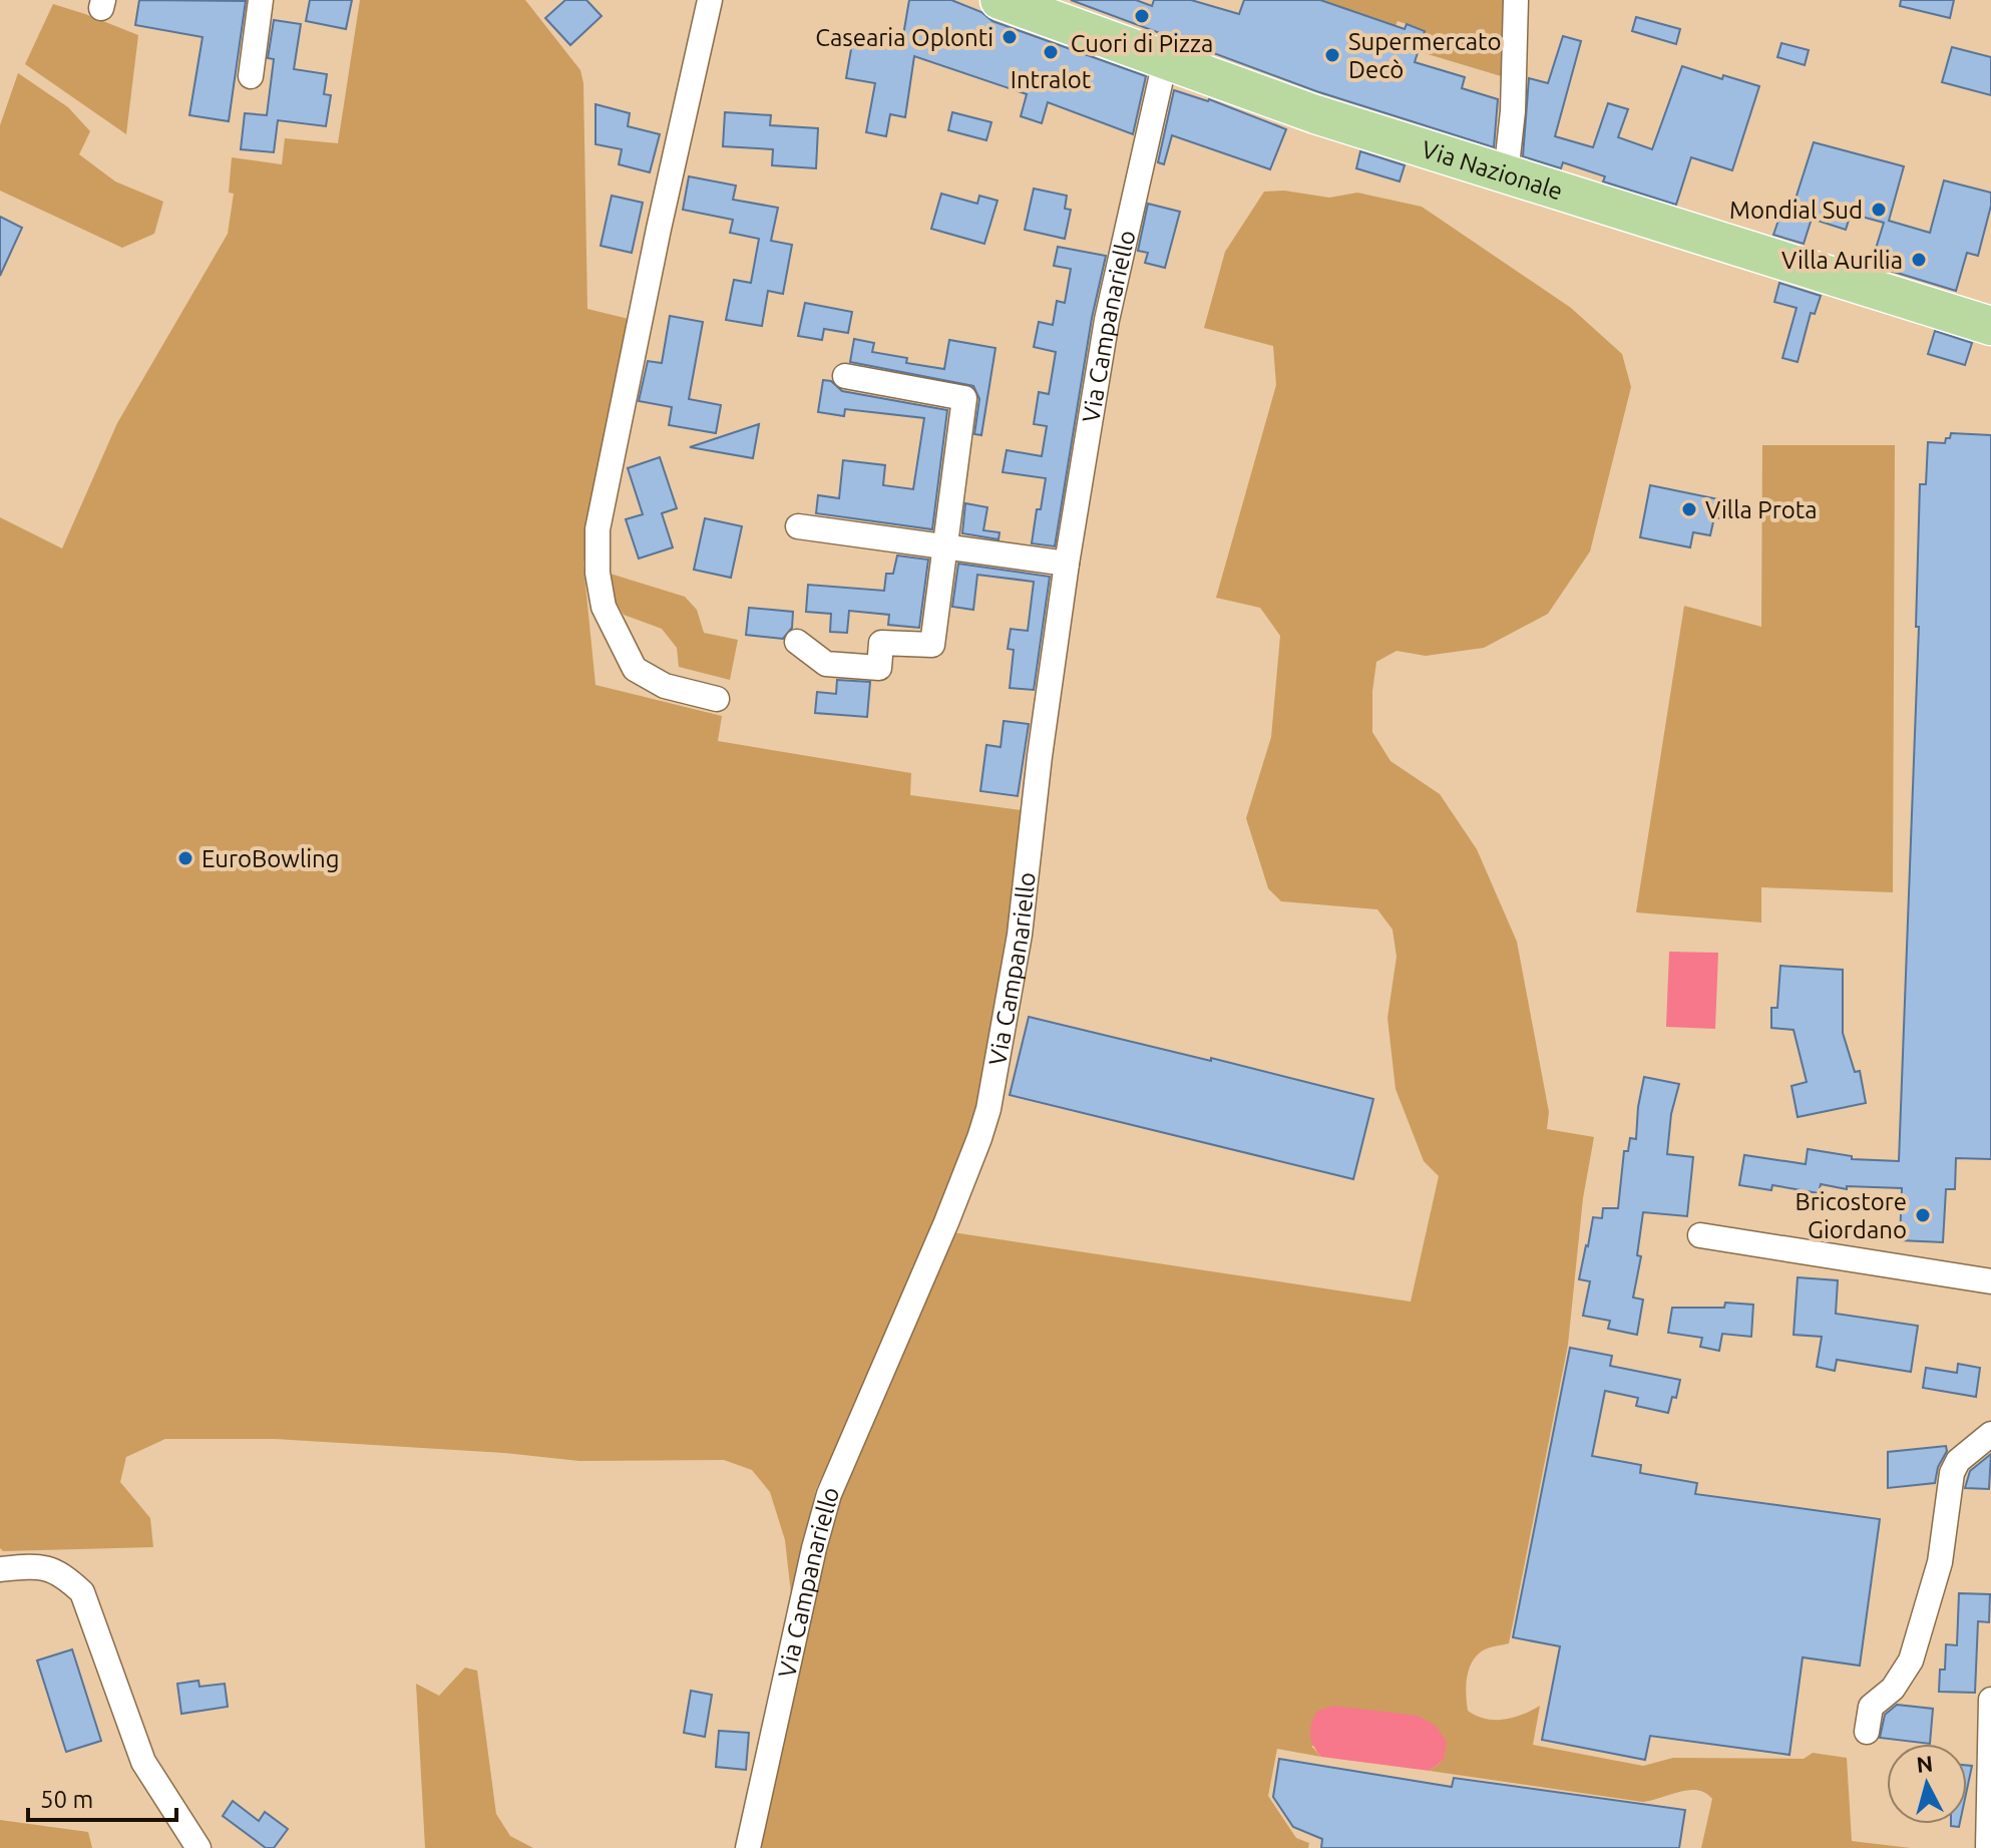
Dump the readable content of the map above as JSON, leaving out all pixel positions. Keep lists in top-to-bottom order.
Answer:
{
  "streets": {
    "main road": ["Via Nazionale"],
    "street": ["Via Campanariello"]
  },
  "crossings": [
    ["Via Nazionale", "Via Campanariello"]
  ],
  "places": [
    "Cuori di Pizza",
    "Casearia Oplonti",
    "Intralot",
    "Supermercato Decò",
    "Mondial Sud",
    "Villa Aurilia",
    "Villa Prota",
    "EuroBowling",
    "Bricostore Giordano"
  ],
  "scale_bar": "50 m",
  "north": "top"
}
